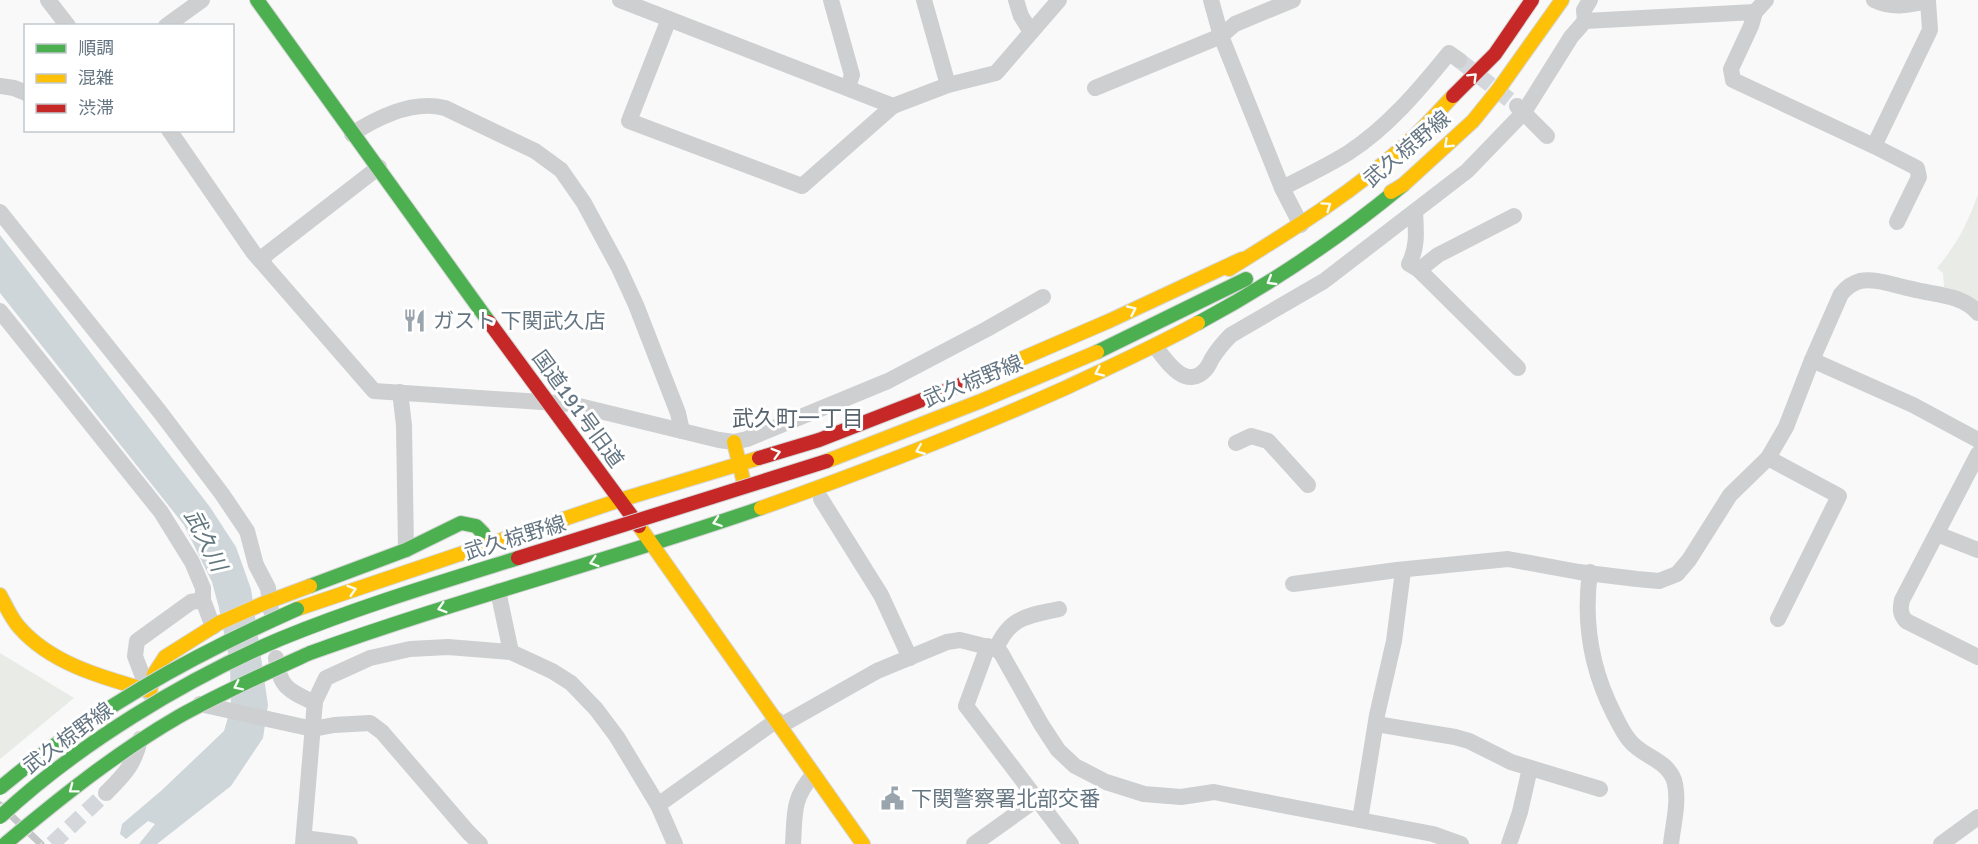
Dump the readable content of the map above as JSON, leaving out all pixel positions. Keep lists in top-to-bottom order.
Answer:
{
  "streets": {
    "main road": ["武久椋野線", "国道191号旧道"]
  },
  "districts": ["武久町一丁目"],
  "water": ["武久川"],
  "places": {
    "restaurant": ["ガスト 下関武久店"],
    "public building": ["下関警察署北部交番"]
  },
  "legend": ["順調", "混雑", "渋滞"]
}
